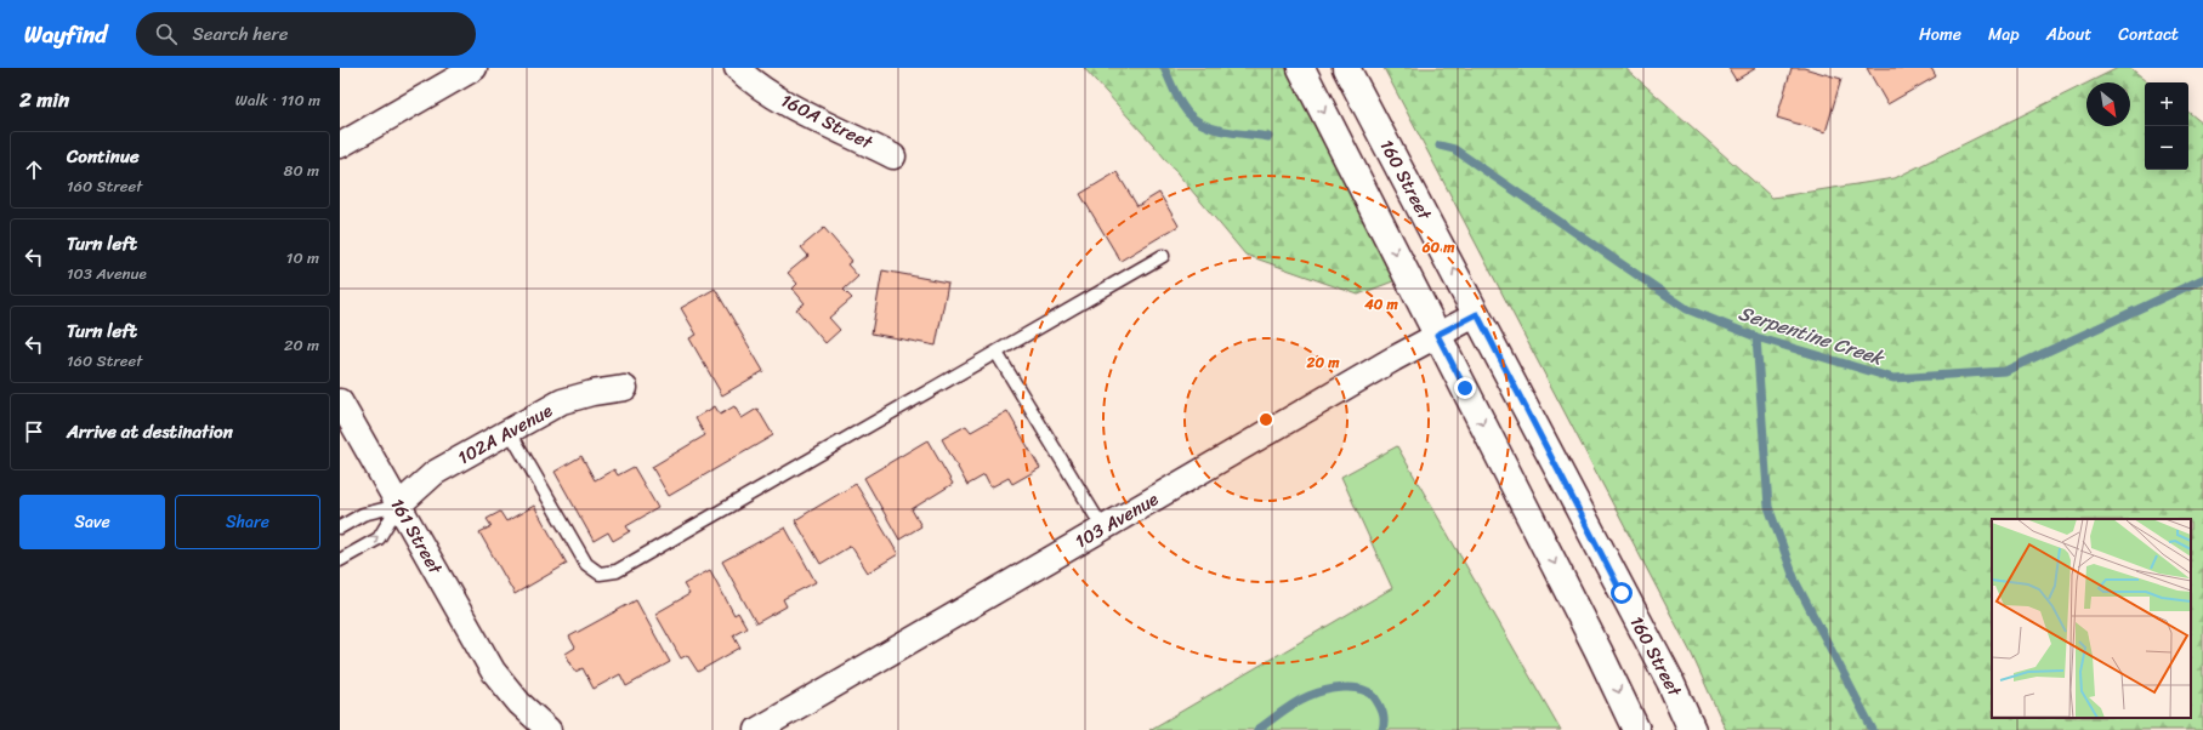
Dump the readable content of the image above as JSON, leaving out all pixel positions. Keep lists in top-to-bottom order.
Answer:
{
  "streets": {
    "main road": ["160 Street"],
    "street": [
      "160A Street",
      "102A Avenue",
      "103 Avenue",
      "161 Street"
    ]
  },
  "crossings": [
    ["160 Street", "103 Avenue"],
    ["102A Avenue", "161 Street"]
  ],
  "water": ["Serpentine Creek"],
  "north": "bottom right",
  "page": {
    "header": "Wayfind",
    "search": "Search here",
    "nav": [
      "Home",
      "Map",
      "About",
      "Contact"
    ],
    "heading": ["2 min", "Walk · 110 m"],
    "map_buttons": ["+", "−"],
    "list": [
      ["Continue", "160 Street", "80 m"],
      ["Turn left", "103 Avenue", "10 m"],
      ["Turn left", "160 Street", "20 m"],
      "Arrive at destination"
    ],
    "buttons": ["Save", "Share"]
  },
  "rings": ["60 m", "40 m", "20 m"]
}
